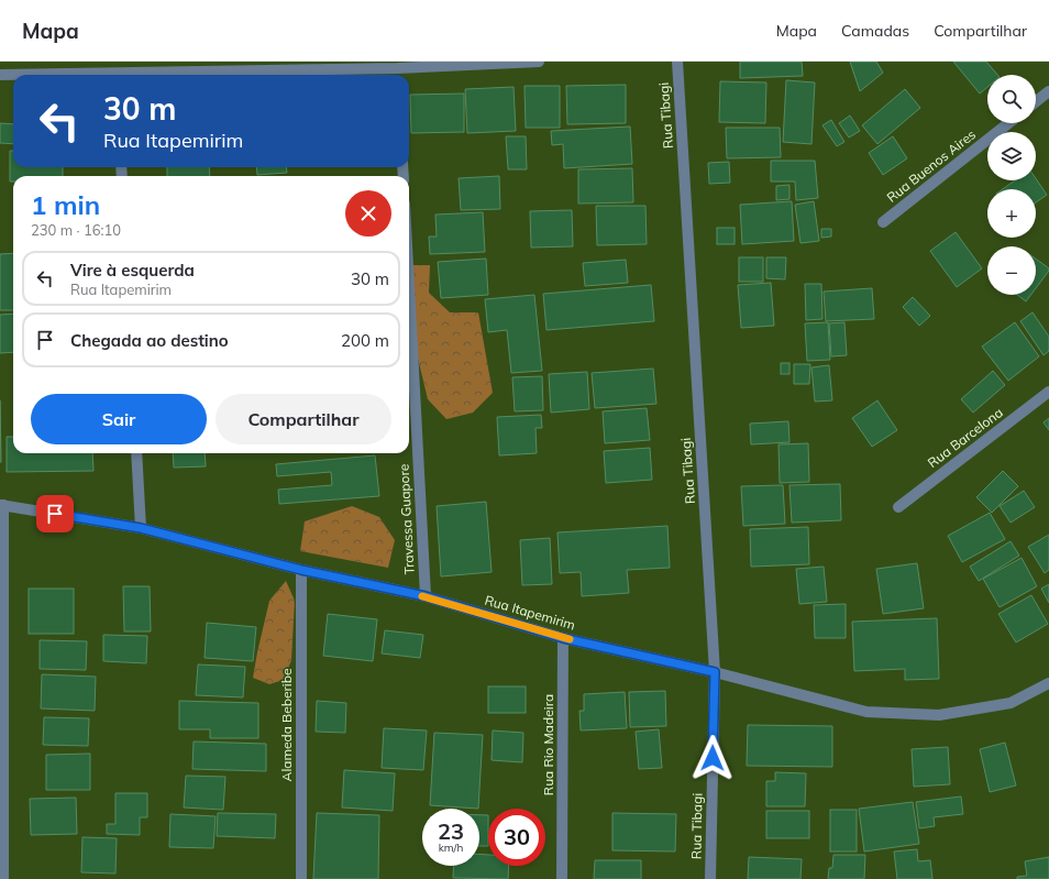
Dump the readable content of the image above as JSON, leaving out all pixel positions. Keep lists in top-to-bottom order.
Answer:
{
  "streets": {
    "street": [
      "Rua Tibagi",
      "Rua Buenos Aires",
      "Rua Barcelona",
      "Travessa Guapore",
      "Rua Itapemirim",
      "Alameda Beberibe",
      "Rua Rio Madeira"
    ]
  },
  "crossings": [
    ["Rua Tibagi", "Rua Itapemirim"],
    ["Travessa Guapore", "Rua Itapemirim"],
    ["Rua Itapemirim", "Alameda Beberibe"],
    ["Rua Itapemirim", "Rua Rio Madeira"]
  ],
  "page": {
    "header": "Mapa",
    "nav": ["Mapa", "Camadas", "Compartilhar"],
    "map_buttons": ["+", "−"],
    "turn": ["30 m", "Rua Itapemirim"],
    "heading": ["1 min", "230 m · 16:10"],
    "list": [
      {
        "name": "Vire à esquerda",
        "note": "Rua Itapemirim",
        "value": "30 m"
      },
      {
        "name": "Chegada ao destino",
        "value": "200 m"
      }
    ],
    "buttons": ["Sair", "Compartilhar"],
    "speed": "23 km/h",
    "limit": "30"
  }
}
